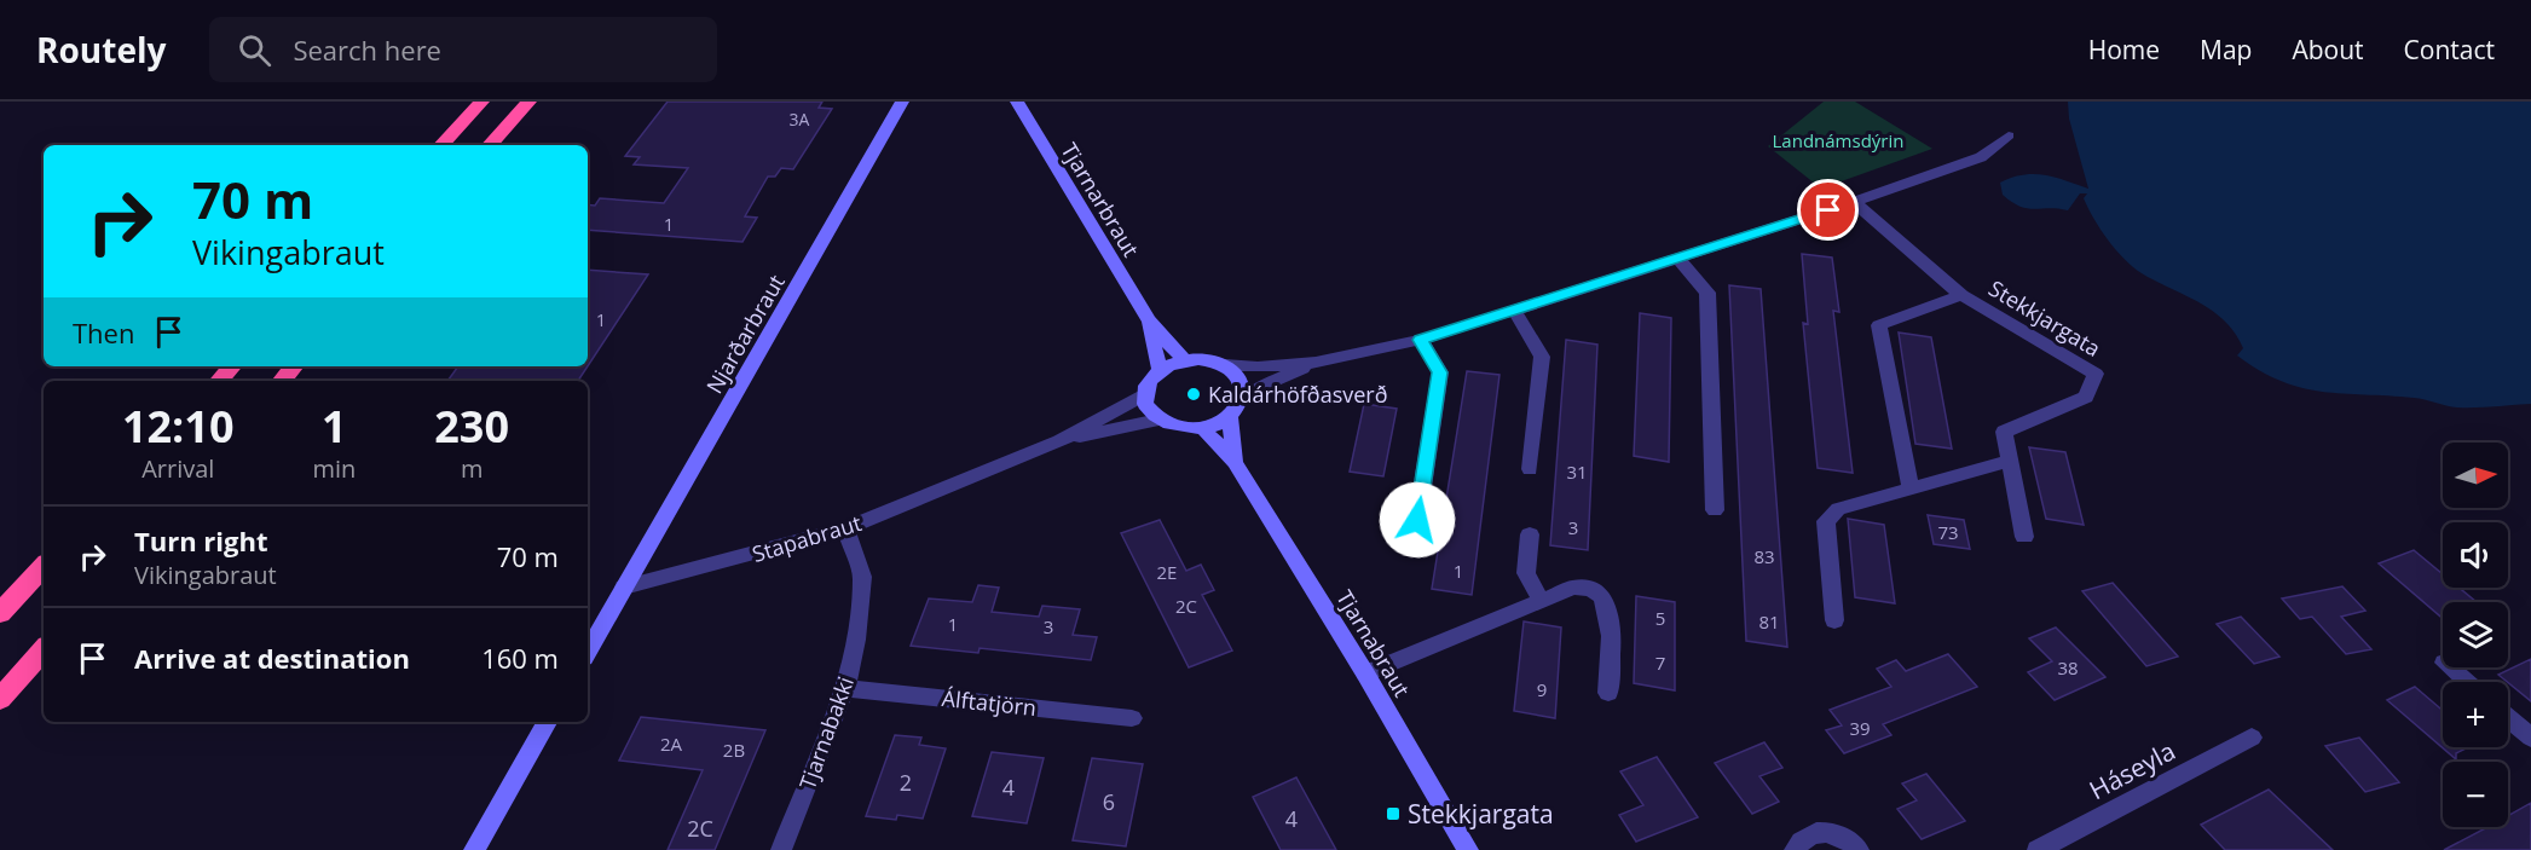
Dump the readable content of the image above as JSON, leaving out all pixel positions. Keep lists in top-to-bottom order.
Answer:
{
  "streets": {
    "street": [
      "Tjarnarbraut",
      "Stekkjargata",
      "Njarðarbraut",
      "Stapabraut",
      "Tjarnabraut",
      "Álftatjörn",
      "Tjarnabakki",
      "Háseyla"
    ]
  },
  "crossings": [
    ["Tjarnarbraut", "Stapabraut"],
    ["Tjarnarbraut", "Tjarnabraut"],
    ["Njarðarbraut", "Stapabraut"],
    ["Stapabraut", "Tjarnabraut"],
    ["Stapabraut", "Tjarnabakki"],
    ["Álftatjörn", "Tjarnabakki"]
  ],
  "parks": ["Landnámsdýrin"],
  "places": {
    "other": ["Kaldárhöfðasverð"],
    "transit": ["Stekkjargata"]
  },
  "house_numbers": [
    "3A",
    "1",
    "1",
    "31",
    "3",
    "73",
    "83",
    "1",
    "2E",
    "2C",
    "5",
    "81",
    "1",
    "3",
    "7",
    "38",
    "9",
    "39",
    "2A",
    "2B",
    "2",
    "4",
    "6",
    "4",
    "2C"
  ],
  "north": "right",
  "page": {
    "header": "Routely",
    "search": "Search here",
    "nav": [
      "Home",
      "Map",
      "About",
      "Contact"
    ],
    "turn": ["70 m", "Vikingabraut"],
    "then": "Then",
    "eta": [
      "12:10",
      "Arrival",
      "1",
      "min",
      "230",
      "m"
    ],
    "map_buttons": ["+", "−"],
    "list": [
      {
        "name": "Turn right",
        "note": "Vikingabraut",
        "value": "70 m"
      },
      {
        "name": "Arrive at destination",
        "value": "160 m"
      }
    ]
  }
}
